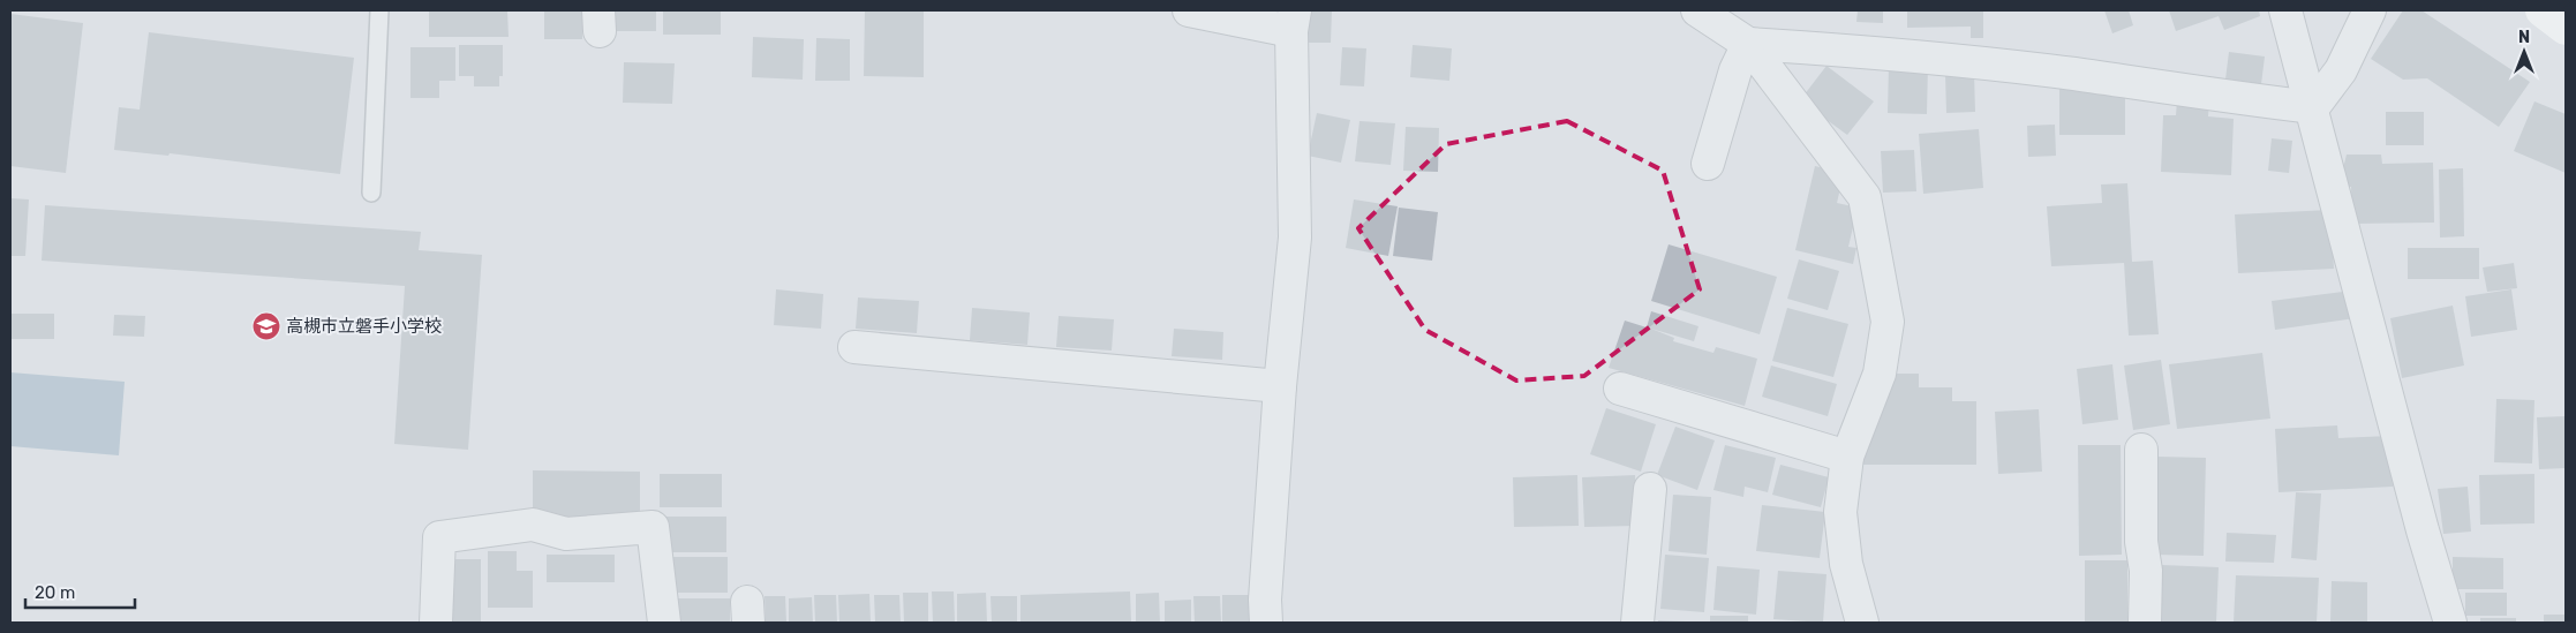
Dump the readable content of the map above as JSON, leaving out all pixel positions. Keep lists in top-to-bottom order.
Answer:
{
  "places": {
    "school or university": ["高槻市立磐手小学校"]
  },
  "scale_bar": "20 m",
  "north": "top"
}
